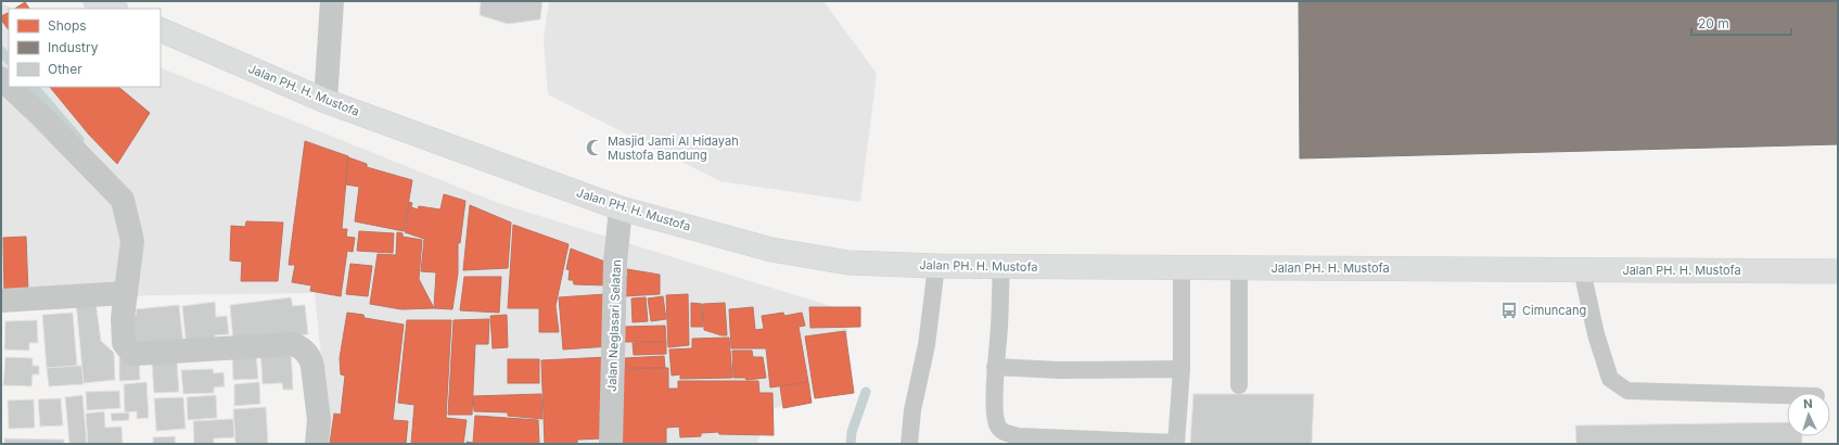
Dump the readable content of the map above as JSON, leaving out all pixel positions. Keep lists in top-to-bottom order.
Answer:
{
  "streets": {
    "highway": ["Jalan PH. H. Mustofa"],
    "street": ["Jalan Neglasari Selatan"]
  },
  "crossings": [
    ["Jalan PH. H. Mustofa", "Jalan Neglasari Selatan"]
  ],
  "places": {
    "mosque": ["Masjid Jami Al Hidayah Mustofa Bandung"],
    "bus stop": ["Cimuncang"]
  },
  "legend": ["Shops", "Industry", "Other"],
  "scale_bar": "20 m",
  "north": "top"
}
